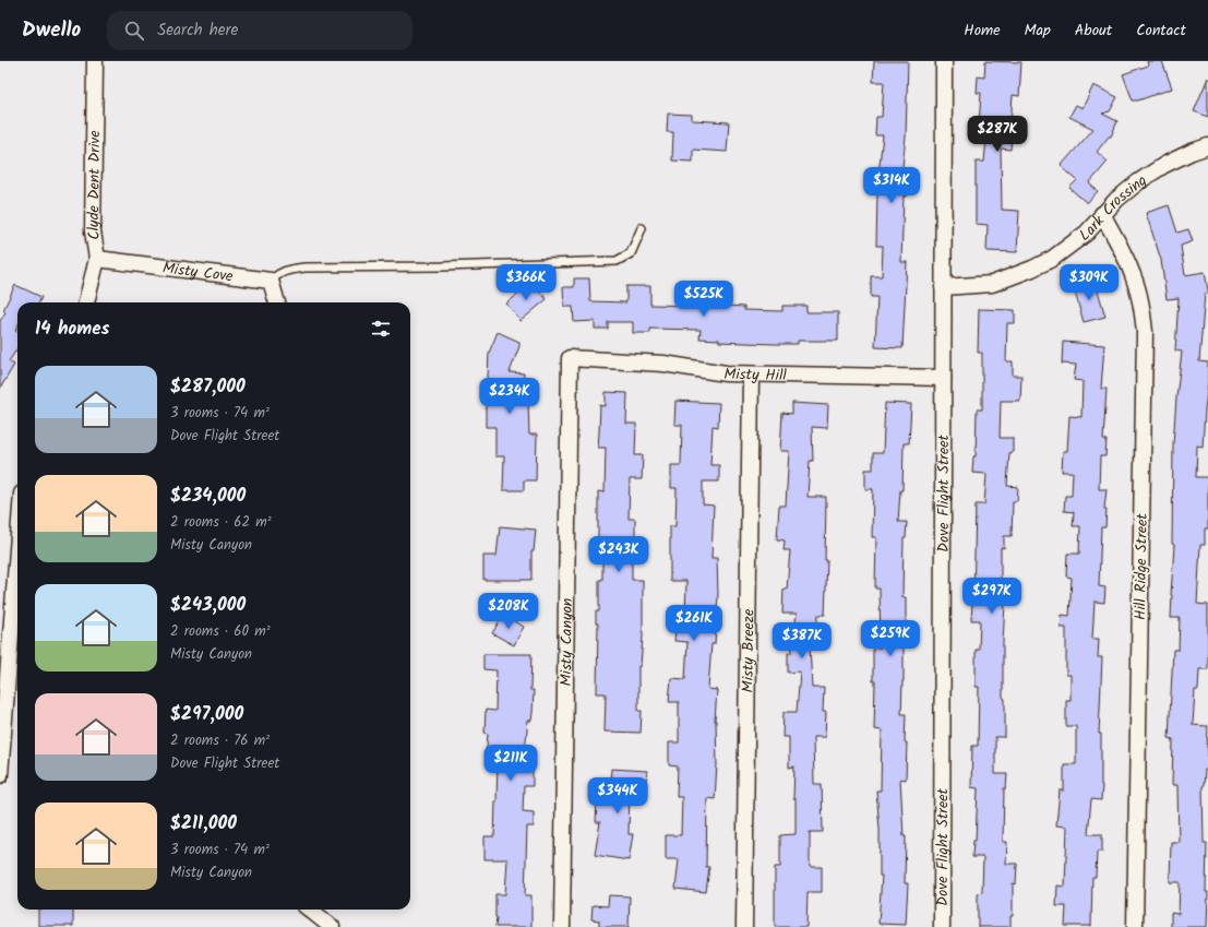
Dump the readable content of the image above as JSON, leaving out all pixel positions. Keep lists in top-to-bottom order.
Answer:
{
  "streets": {
    "street": [
      "Clyde Dent Drive",
      "Lark Crossing",
      "Misty Cove",
      "Misty Hill",
      "Dove Flight Street",
      "Hill Ridge Street",
      "Misty Canyon",
      "Misty Breeze"
    ]
  },
  "crossings": [
    ["Clyde Dent Drive", "Misty Cove"],
    ["Lark Crossing", "Dove Flight Street"],
    ["Lark Crossing", "Hill Ridge Street"],
    ["Misty Hill", "Dove Flight Street"],
    ["Misty Hill", "Misty Canyon"],
    ["Misty Hill", "Misty Breeze"]
  ],
  "page": {
    "header": "Dwello",
    "search": "Search here",
    "nav": [
      "Home",
      "Map",
      "About",
      "Contact"
    ],
    "price": [
      "$287K",
      "$314K",
      "$366K",
      "$309K",
      "$525K",
      "$234K",
      "$243K",
      "$297K",
      "$208K",
      "$261K",
      "$259K",
      "$387K",
      "$211K",
      "$344K"
    ],
    "heading": "14 homes",
    "list": [
      {
        "name": "$287,000",
        "note": "3 rooms · 74 m² · Dove Flight Street"
      },
      {
        "name": "$234,000",
        "note": "2 rooms · 62 m² · Misty Canyon"
      },
      {
        "name": "$243,000",
        "note": "2 rooms · 60 m² · Misty Canyon"
      },
      {
        "name": "$297,000",
        "note": "2 rooms · 76 m² · Dove Flight Street"
      },
      {
        "name": "$211,000",
        "note": "3 rooms · 74 m² · Misty Canyon"
      }
    ]
  }
}
